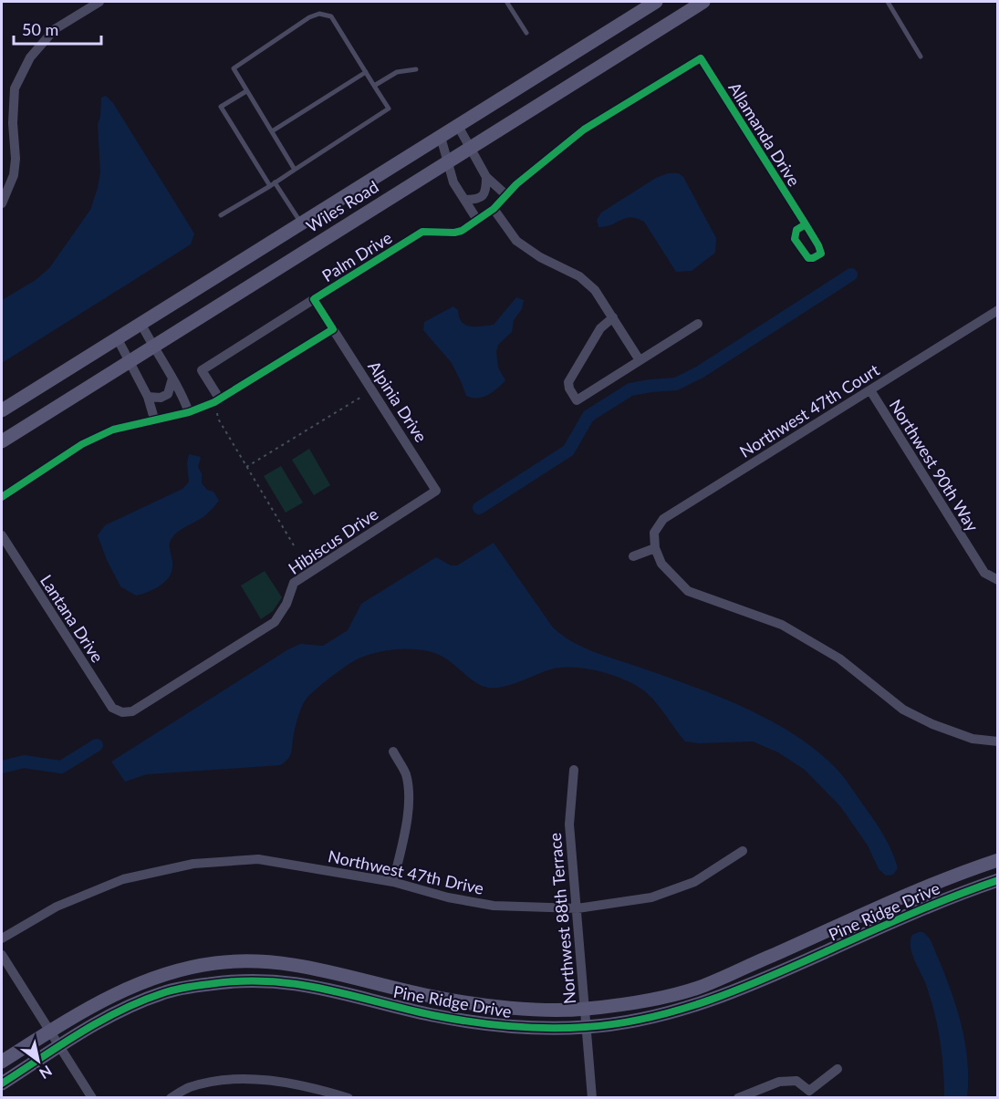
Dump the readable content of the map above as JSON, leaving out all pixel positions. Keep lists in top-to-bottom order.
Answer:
{
  "streets": {
    "street": [
      "Allamanda Drive",
      "Wiles Road",
      "Palm Drive",
      "Alpinia Drive",
      "Northwest 47th Court",
      "Northwest 90th Way",
      "Hibiscus Drive",
      "Lantana Drive",
      "Northwest 47th Drive",
      "Pine Ridge Drive",
      "Northwest 88th Terrace"
    ]
  },
  "crossings": [
    ["Allamanda Drive", "Palm Drive"],
    ["Palm Drive", "Alpinia Drive"],
    ["Alpinia Drive", "Hibiscus Drive"],
    ["Northwest 47th Court", "Northwest 90th Way"],
    ["Hibiscus Drive", "Lantana Drive"],
    ["Northwest 47th Drive", "Northwest 88th Terrace"],
    ["Pine Ridge Drive", "Northwest 88th Terrace"]
  ],
  "scale_bar": "50 m",
  "north": "bottom right"
}
